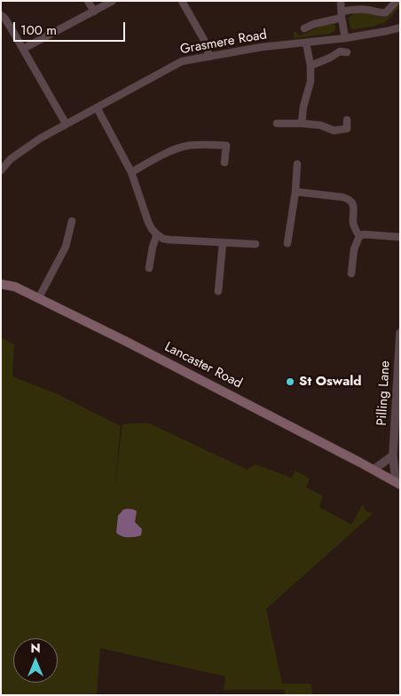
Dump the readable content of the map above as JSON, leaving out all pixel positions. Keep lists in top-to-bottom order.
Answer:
{
  "streets": {
    "main road": ["Lancaster Road"],
    "street": ["Grasmere Road", "Pilling Lane"]
  },
  "crossings": [
    ["Lancaster Road", "Pilling Lane"]
  ],
  "places": ["St Oswald"],
  "scale_bar": "100 m",
  "north": "top"
}
